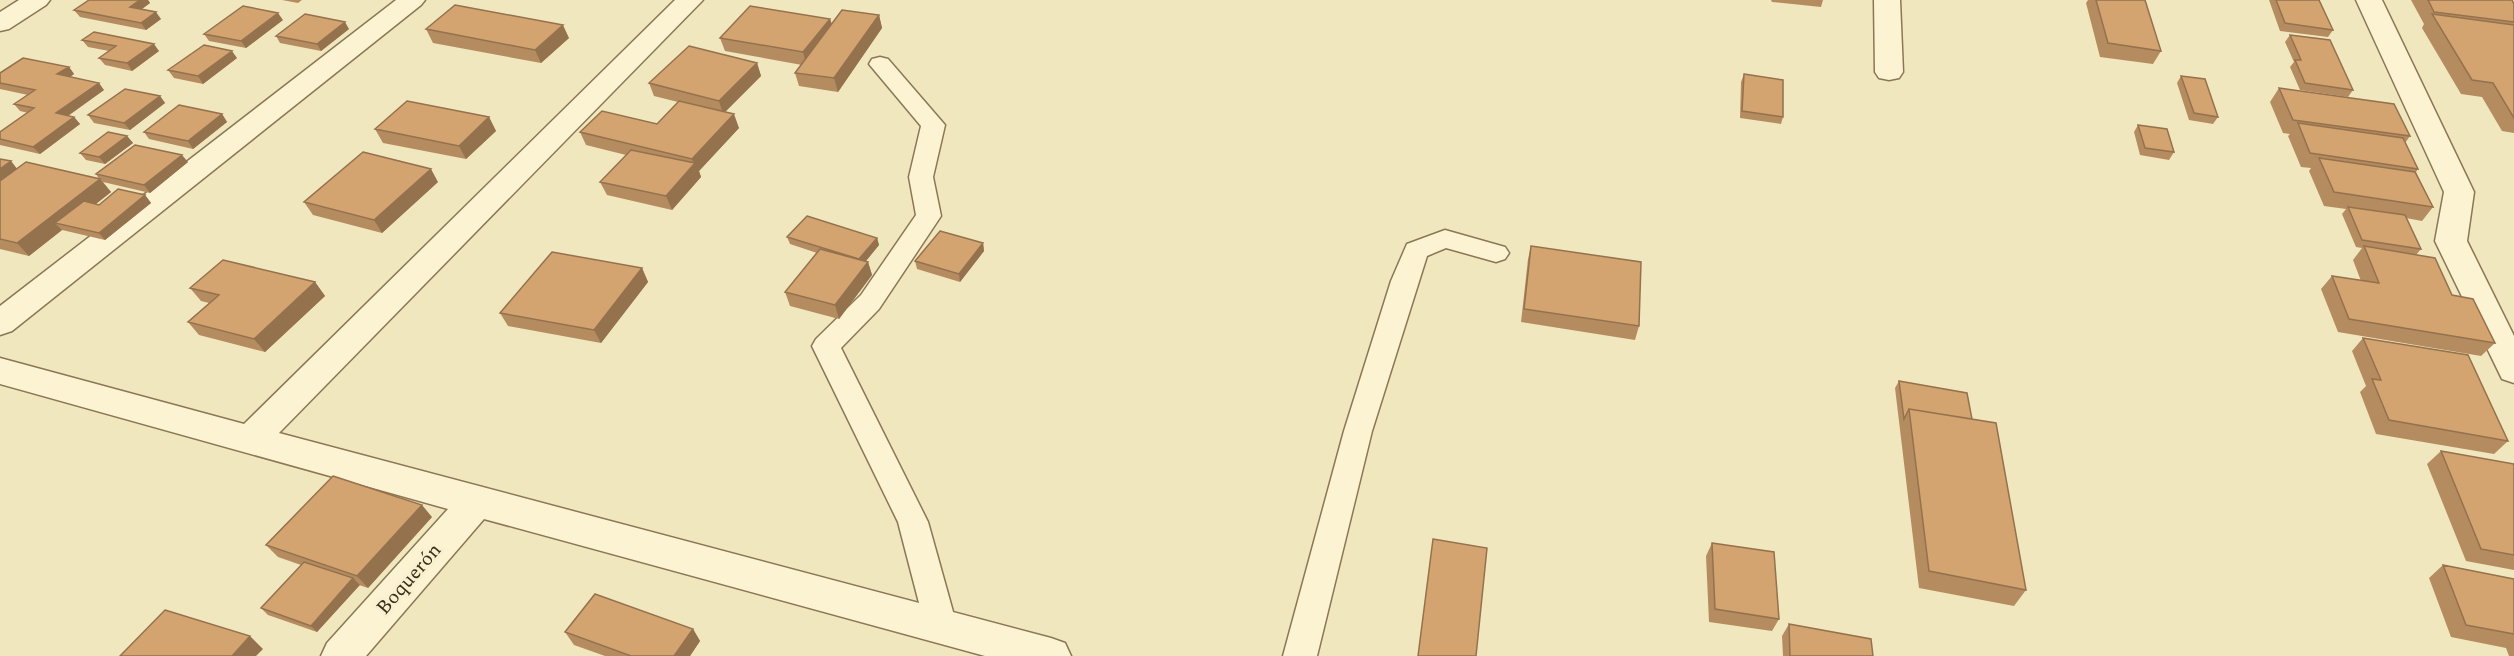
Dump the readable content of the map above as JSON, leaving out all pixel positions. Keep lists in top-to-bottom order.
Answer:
{
  "streets": {
    "street": ["Boquerón"]
  }
}
